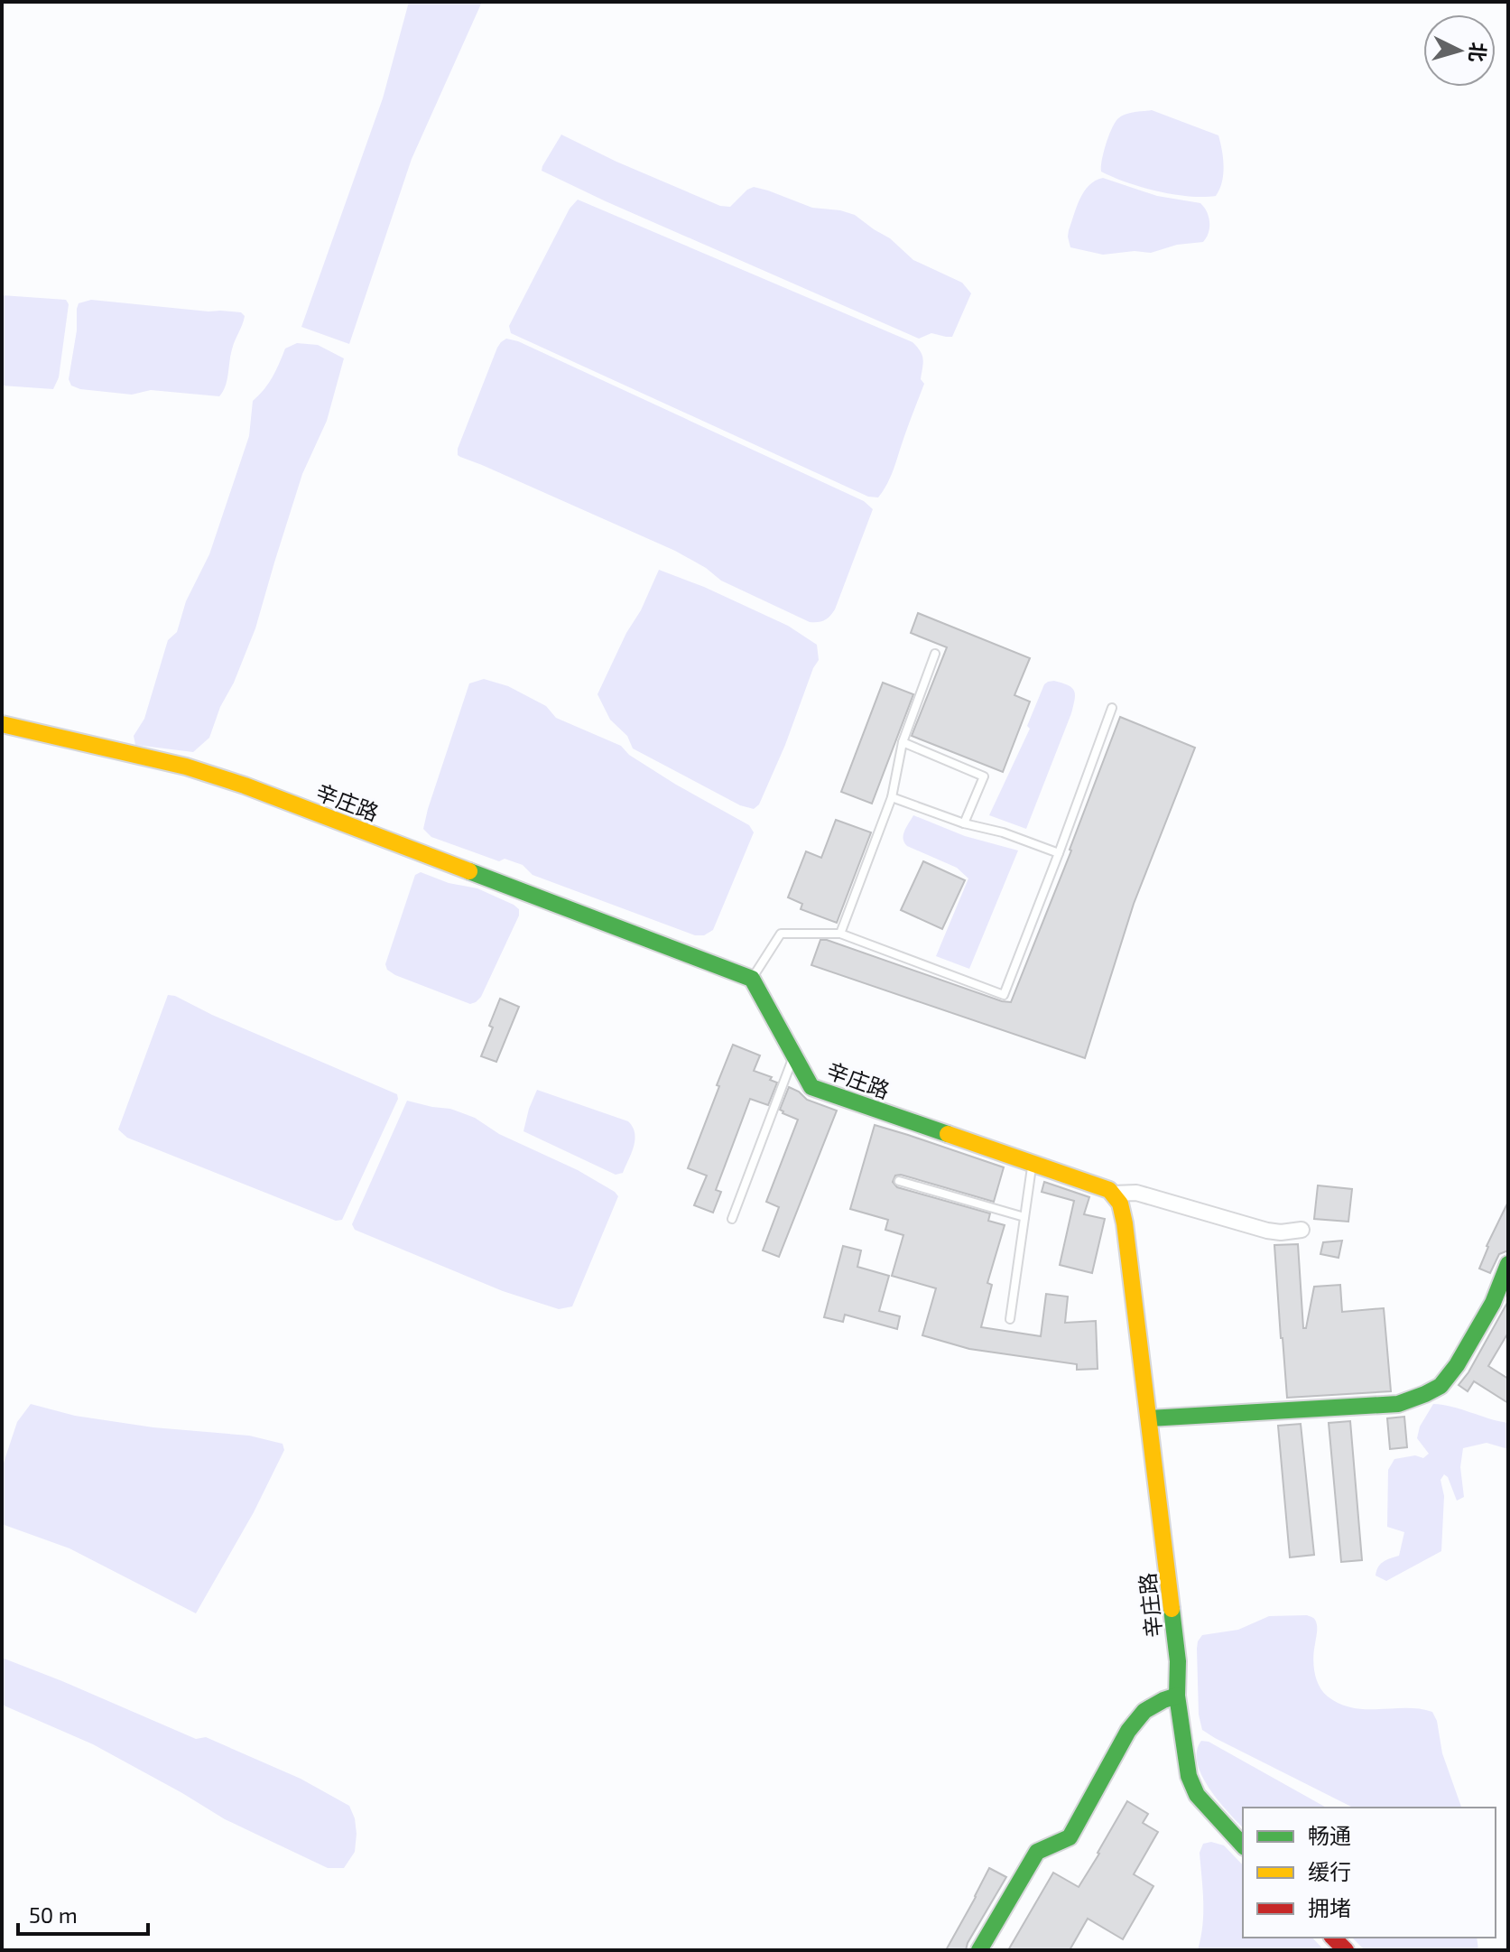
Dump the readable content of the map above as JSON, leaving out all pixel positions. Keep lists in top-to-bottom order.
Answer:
{
  "streets": {
    "street": ["辛庄路"]
  },
  "legend": ["畅通", "缓行", "拥堵"],
  "scale_bar": "50 m",
  "north": "right"
}
